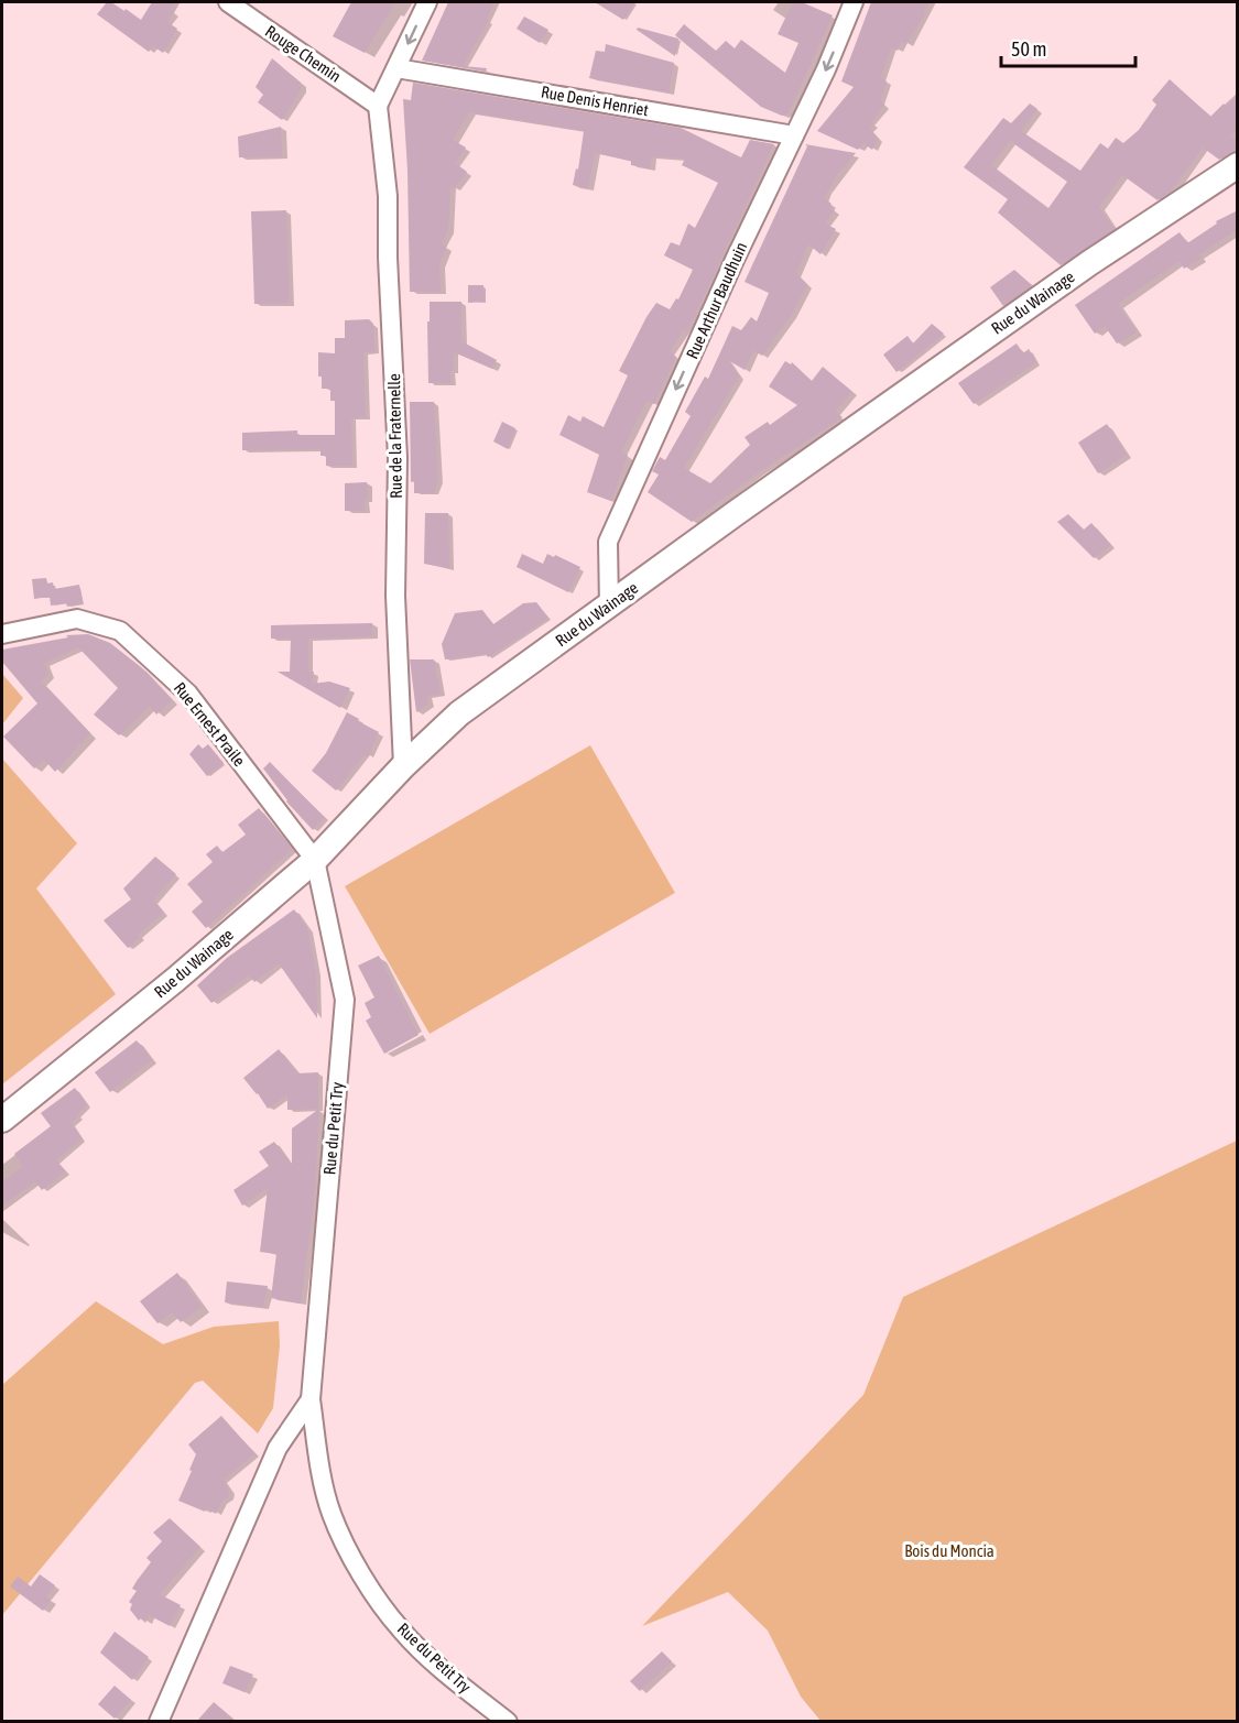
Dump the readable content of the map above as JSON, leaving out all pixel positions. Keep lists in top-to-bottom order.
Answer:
{
  "streets": {
    "main road": ["Rue du Wainage"],
    "street": [
      "Rouge Chemin",
      "Rue Denis Henriet",
      "Rue Arthur Baudhuin",
      "Rue de la Fraternelle",
      "Rue Ernest Praile",
      "Rue du Petit Try"
    ]
  },
  "crossings": [
    ["Rouge Chemin", "Rue de la Fraternelle"],
    ["Rue Denis Henriet", "Rue Arthur Baudhuin"],
    ["Rue Arthur Baudhuin", "Rue du Wainage"],
    ["Rue du Wainage", "Rue de la Fraternelle"],
    ["Rue du Wainage", "Rue Ernest Praile"],
    ["Rue du Wainage", "Rue du Petit Try"],
    ["Rue Ernest Praile", "Rue du Petit Try"]
  ],
  "one_way": ["Rue Arthur Baudhuin"],
  "parks": ["Bois du Moncia"],
  "scale_bar": "50 m"
}
